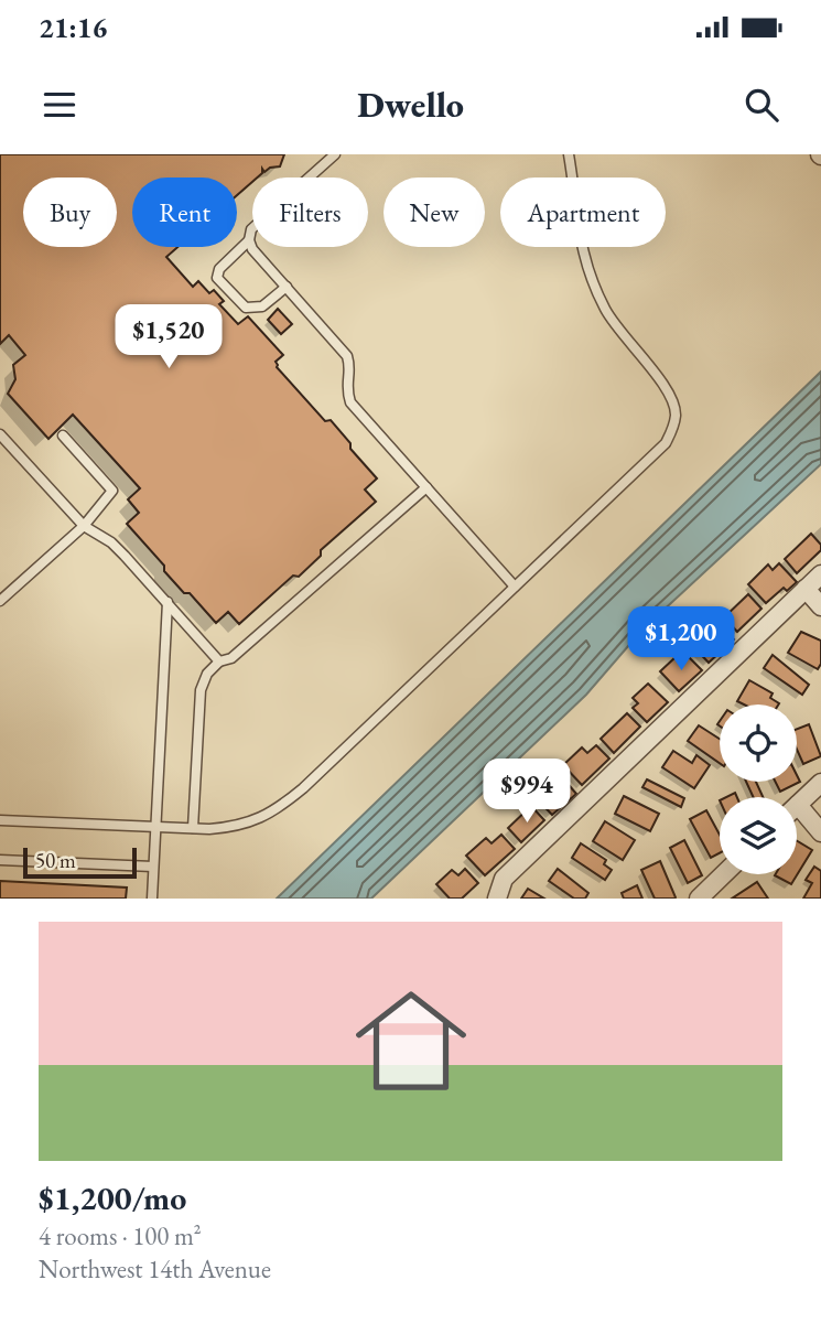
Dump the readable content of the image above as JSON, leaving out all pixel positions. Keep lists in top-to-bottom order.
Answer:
{
  "scale_bar": "50 m",
  "page": {
    "status": "21:16",
    "header": "Dwello",
    "chip": [
      "Buy",
      "Rent",
      "Filters",
      "New",
      "Apartment"
    ],
    "price": ["$1,520", "$1,200", "$994"],
    "scale": "50 m",
    "list": [
      {
        "name": "$1,200/mo",
        "note": "4 rooms · 100 m² · Northwest 14th Avenue"
      }
    ]
  }
}
